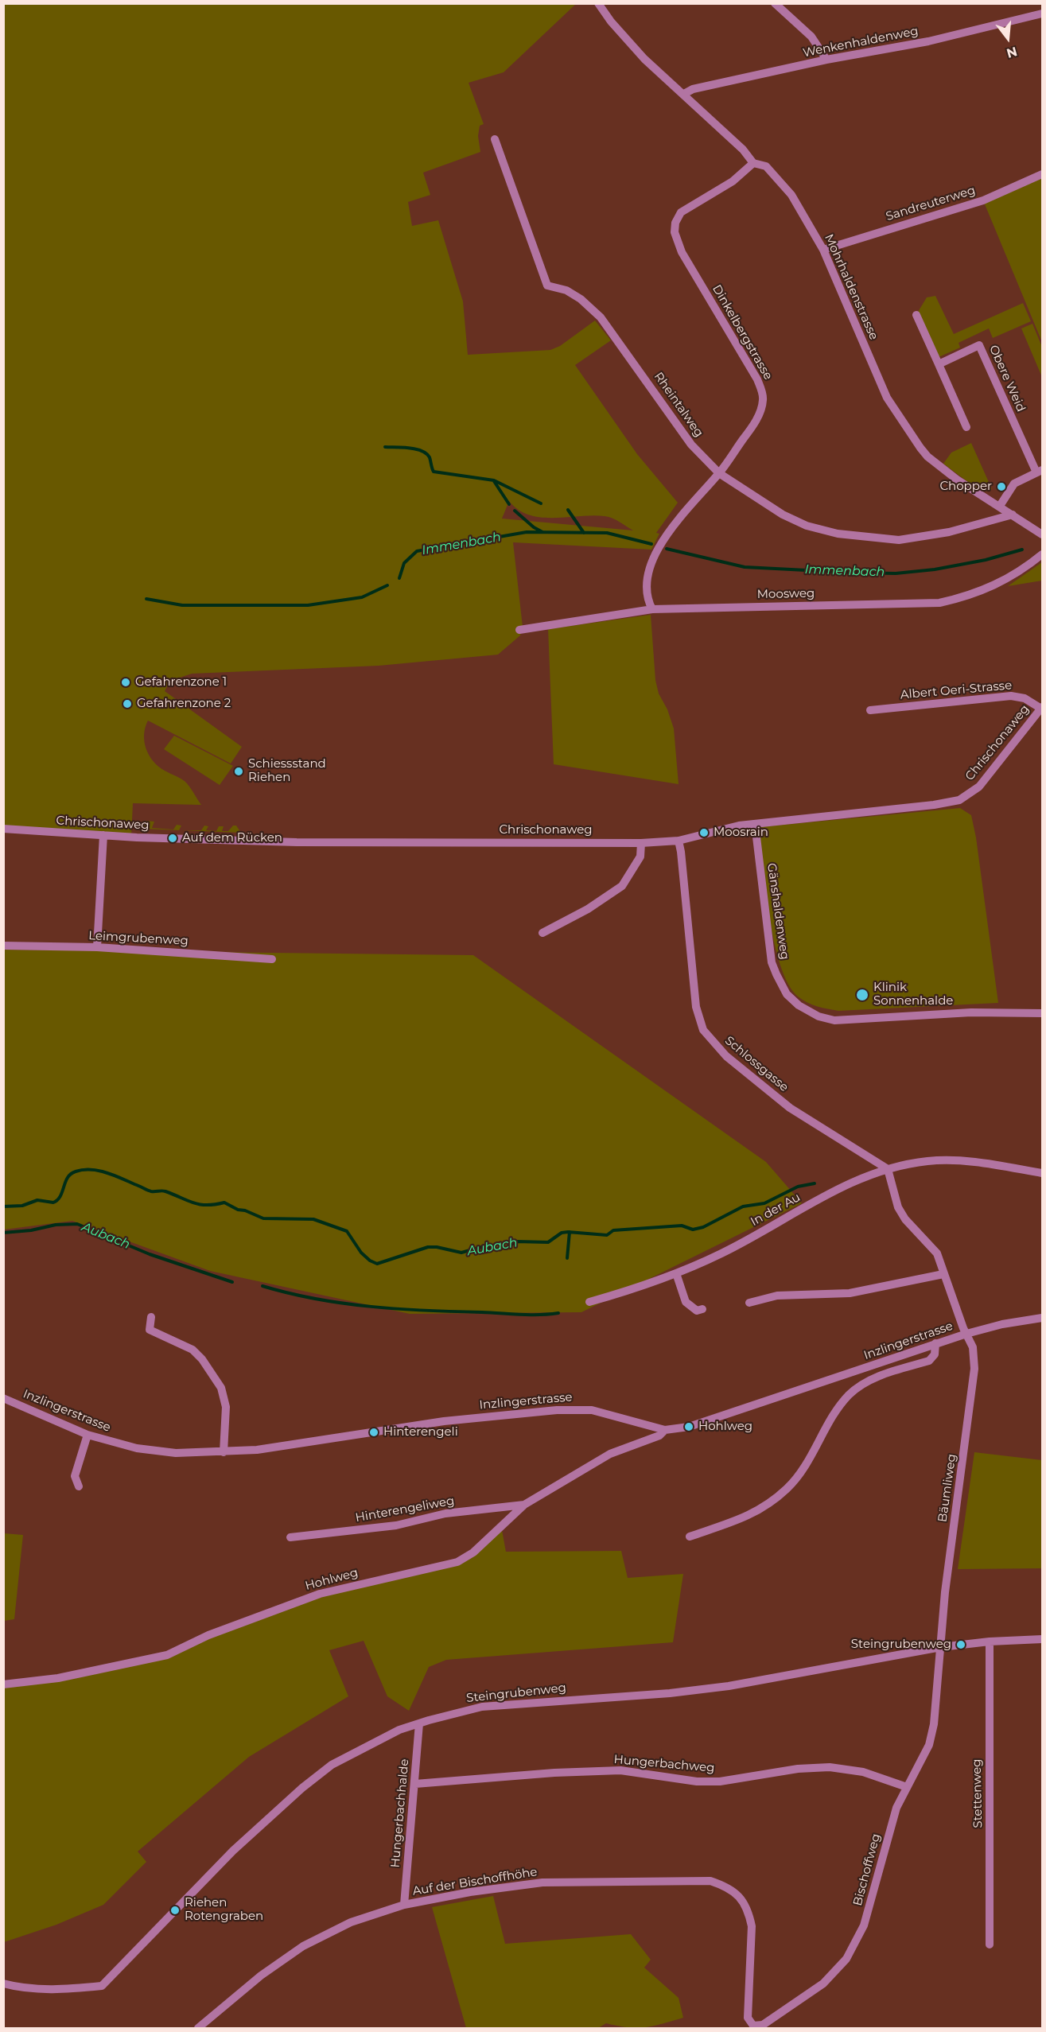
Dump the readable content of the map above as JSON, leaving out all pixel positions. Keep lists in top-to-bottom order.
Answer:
{
  "streets": {
    "street": [
      "Wenkenhaldenweg",
      "Sandreuterweg",
      "Mohrhaldenstrasse",
      "Dinkelbergstrasse",
      "Obere Weid",
      "Rheintalweg",
      "Moosweg",
      "Albert Oeri-Strasse",
      "Chrischonaweg",
      "Gänshaldenweg",
      "Leimgrubenweg",
      "Schlossgasse",
      "In der Au",
      "Inzlingerstrasse",
      "Bäumliweg",
      "Hinterengeliweg",
      "Hohlweg",
      "Steingrubenweg",
      "Hungerbachweg",
      "Stettenweg",
      "Hungerbachhalde",
      "Bischoffweg",
      "Auf der Bischoffhöhe"
    ]
  },
  "crossings": [
    ["Wenkenhaldenweg", "Mohrhaldenstrasse"],
    ["Sandreuterweg", "Mohrhaldenstrasse"],
    ["Mohrhaldenstrasse", "Dinkelbergstrasse"],
    ["Mohrhaldenstrasse", "Rheintalweg"],
    ["Dinkelbergstrasse", "Rheintalweg"],
    ["Dinkelbergstrasse", "Moosweg"],
    ["Albert Oeri-Strasse", "Chrischonaweg"],
    ["Chrischonaweg", "Gänshaldenweg"],
    ["Chrischonaweg", "Schlossgasse"],
    ["Schlossgasse", "In der Au"],
    ["Schlossgasse", "Bäumliweg"],
    ["In der Au", "Bäumliweg"],
    ["Inzlingerstrasse", "Bäumliweg"],
    ["Inzlingerstrasse", "Hohlweg"],
    ["Bäumliweg", "Steingrubenweg"],
    ["Bäumliweg", "Bischoffweg"],
    ["Hinterengeliweg", "Hohlweg"],
    ["Steingrubenweg", "Stettenweg"],
    ["Steingrubenweg", "Hungerbachhalde"],
    ["Steingrubenweg", "Bischoffweg"],
    ["Hungerbachweg", "Hungerbachhalde"],
    ["Hungerbachweg", "Bischoffweg"],
    ["Hungerbachhalde", "Auf der Bischoffhöhe"],
    ["Bischoffweg", "Auf der Bischoffhöhe"]
  ],
  "water": ["Immenbach", "Aubach"],
  "places": [
    "Chopper",
    "Gefahrenzone 1",
    "Gefahrenzone 2",
    "Schiessstand Riehen",
    "Moosrain",
    "Auf dem Rücken",
    "Klinik Sonnenhalde",
    "Hohlweg",
    "Hinterengeli",
    "Steingrubenweg",
    "Riehen Rotengraben"
  ],
  "north": "bottom"
}
